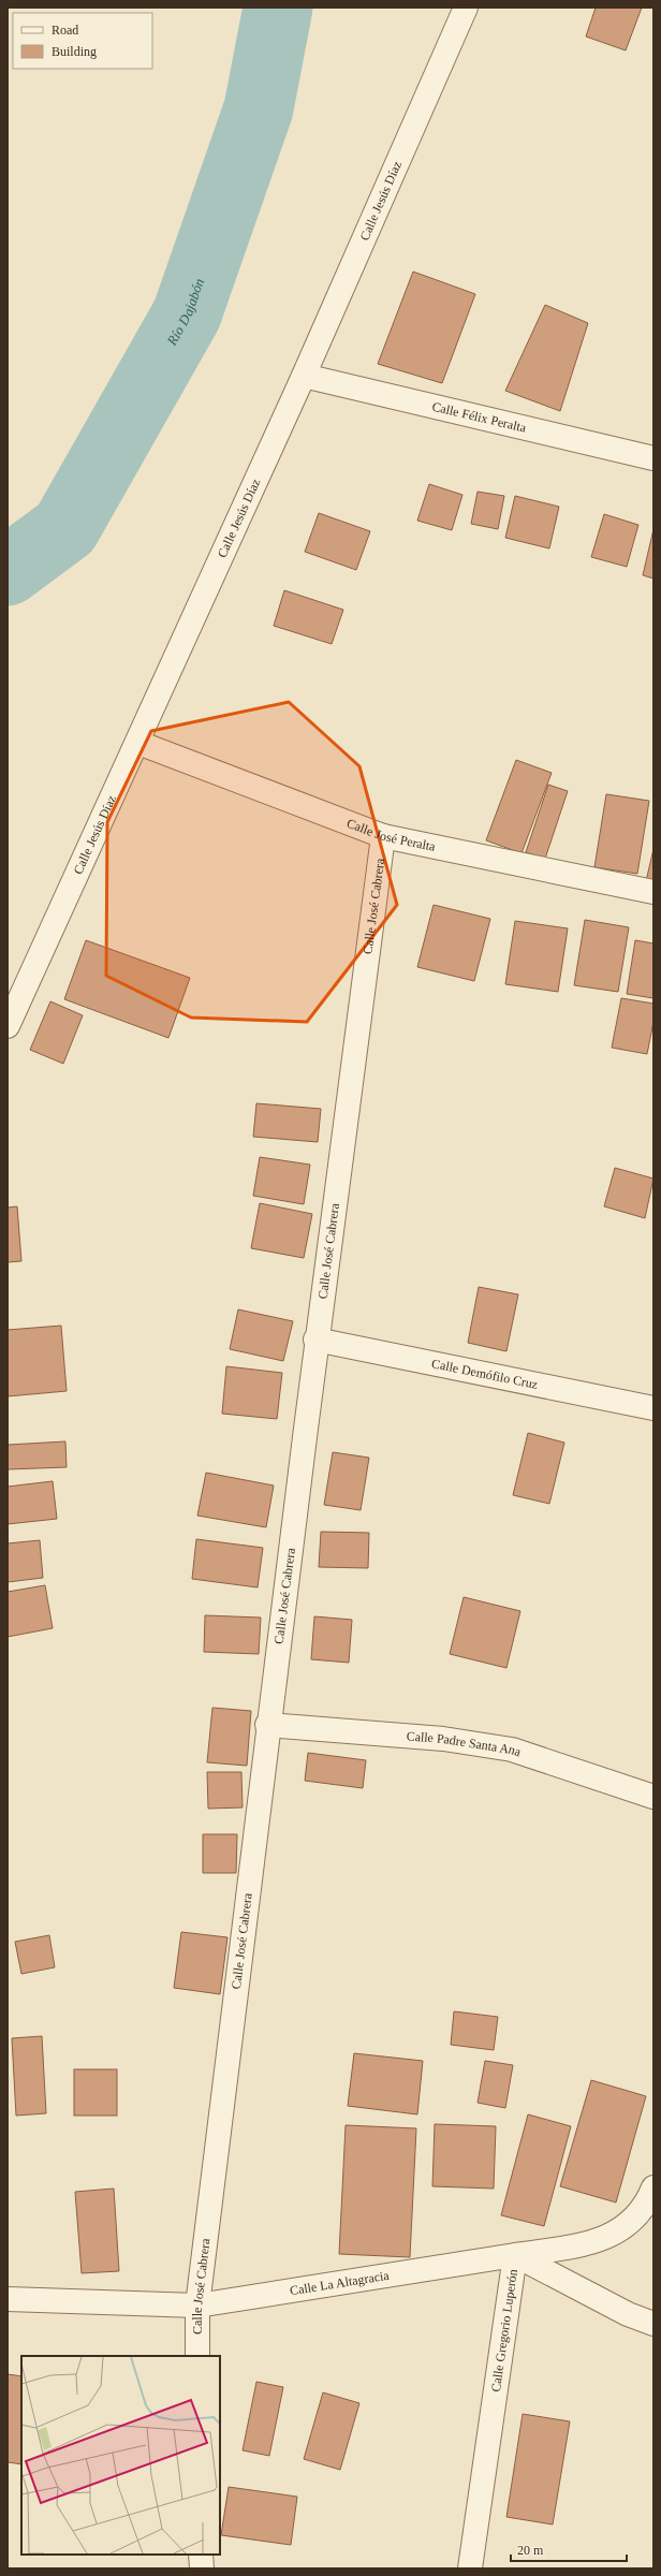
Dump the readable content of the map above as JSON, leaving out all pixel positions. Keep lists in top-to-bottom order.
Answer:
{
  "streets": {
    "street": [
      "Calle Jesús Díaz",
      "Calle Félix Peralta",
      "Calle José Peralta",
      "Calle José Cabrera",
      "Calle Demófilo Cruz",
      "Calle Padre Santa Ana",
      "Calle La Altagracia",
      "Calle Gregorio Luperón"
    ]
  },
  "crossings": [
    ["Calle Jesús Díaz", "Calle Félix Peralta"],
    ["Calle Jesús Díaz", "Calle José Peralta"],
    ["Calle José Peralta", "Calle José Cabrera"],
    ["Calle José Cabrera", "Calle Demófilo Cruz"],
    ["Calle José Cabrera", "Calle Padre Santa Ana"],
    ["Calle José Cabrera", "Calle La Altagracia"],
    ["Calle La Altagracia", "Calle Gregorio Luperón"]
  ],
  "water": ["Río Dajabón"],
  "legend": ["Road", "Building"],
  "scale_bar": "20 m"
}
